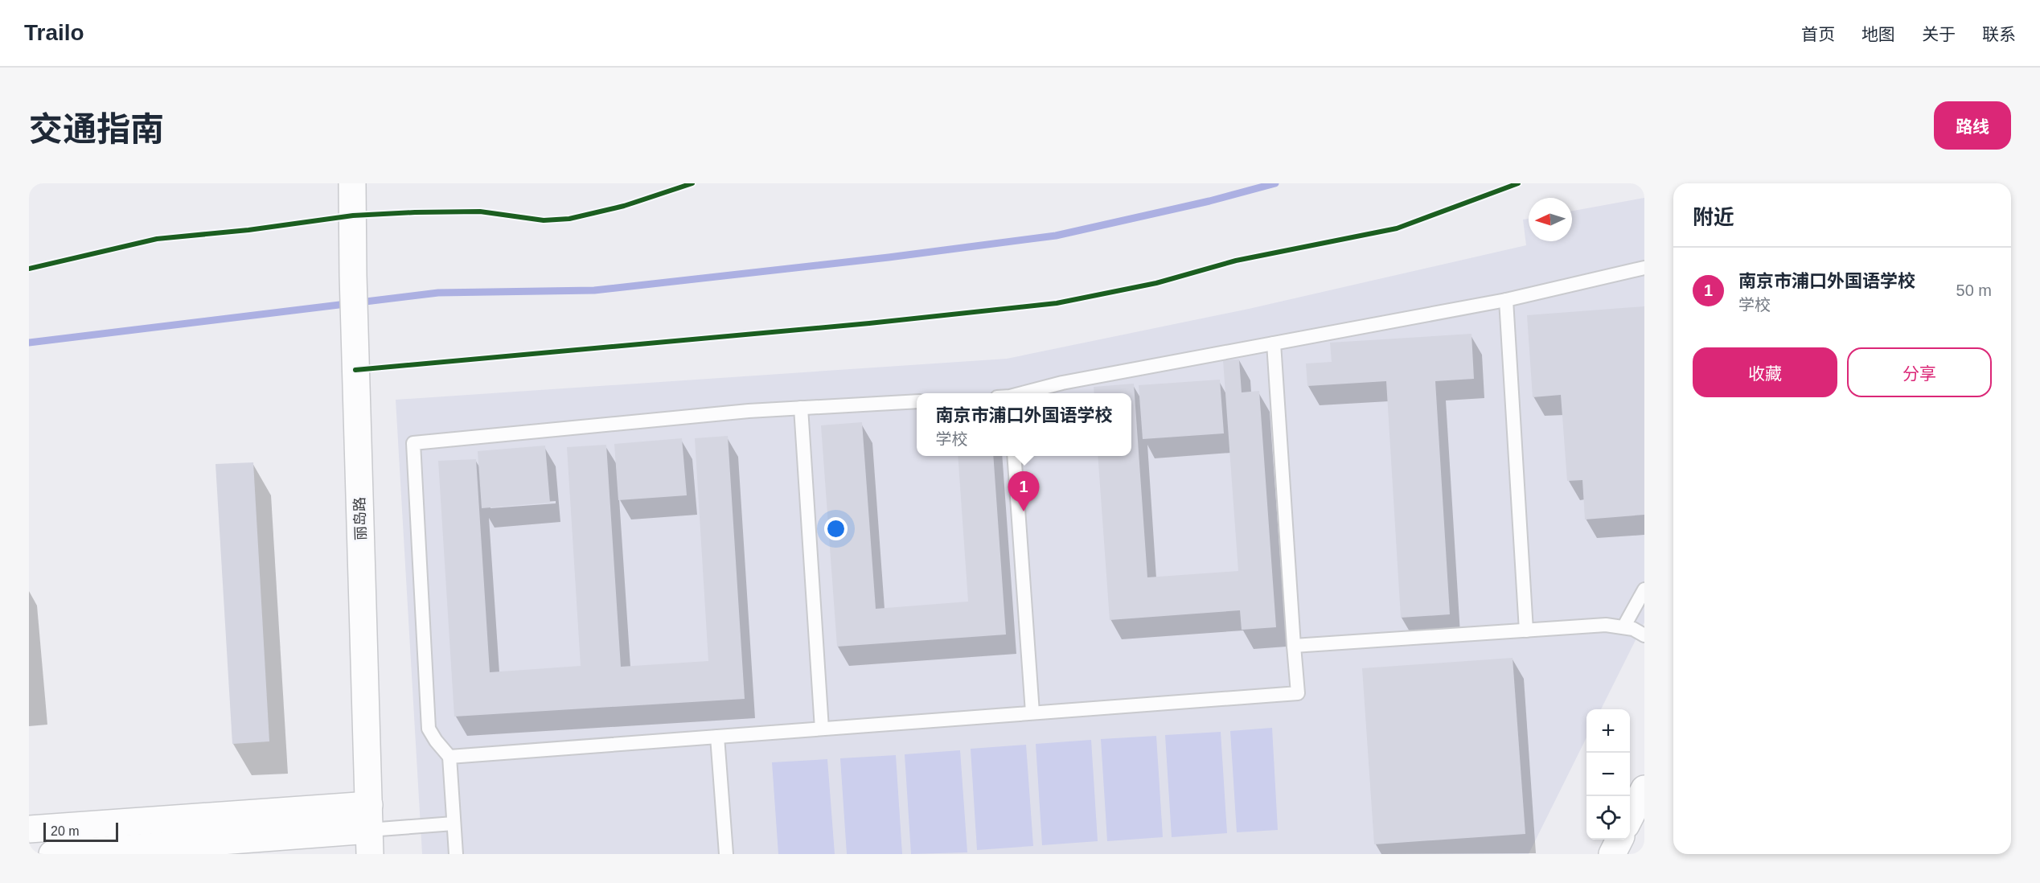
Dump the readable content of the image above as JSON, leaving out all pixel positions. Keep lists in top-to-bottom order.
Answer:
{
  "streets": {
    "street": ["丽岛路"]
  },
  "scale_bar": "20 m",
  "north": "left",
  "page": {
    "header": "Trailo",
    "nav": [
      "首页",
      "地图",
      "关于",
      "联系"
    ],
    "title": "交通指南",
    "buttons": [
      "路线",
      ["收藏", "分享"]
    ],
    "heading": "附近",
    "list": [
      {
        "mark": "1",
        "name": "南京市浦口外国语学校",
        "note": "学校",
        "value": "50 m"
      }
    ],
    "popup": ["南京市浦口外国语学校", "学校"],
    "pins": "1",
    "map_buttons": ["+", "−"],
    "scale": "20 m"
  }
}
